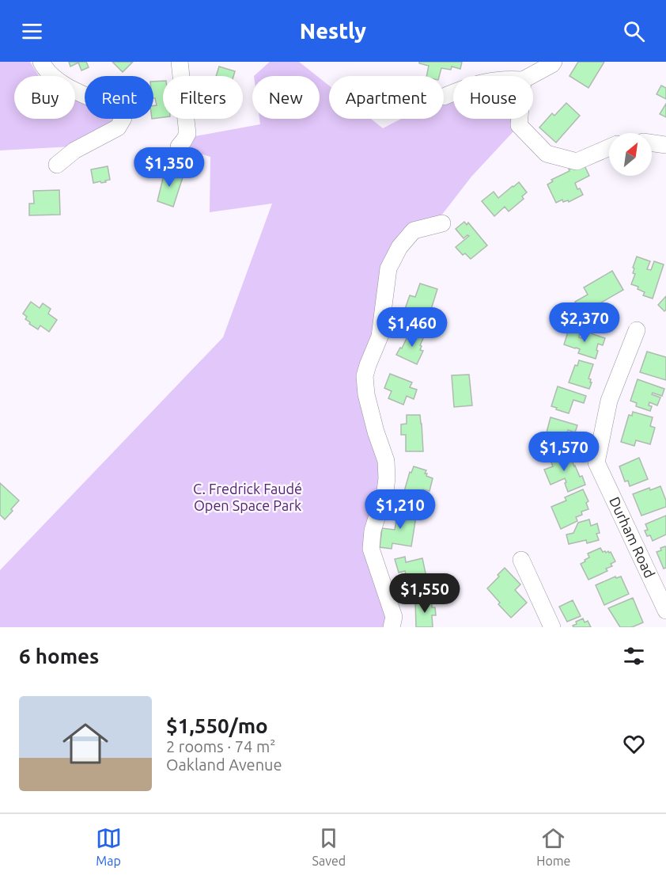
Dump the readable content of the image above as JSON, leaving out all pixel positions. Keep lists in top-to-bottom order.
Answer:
{
  "streets": {
    "street": ["Durham Road"]
  },
  "parks": ["C. Fredrick Faudé Open Space Park"],
  "north": "top right",
  "page": {
    "header": "Nestly",
    "chip": [
      "Buy",
      "Rent",
      "Filters",
      "New",
      "Apartment",
      "House"
    ],
    "price": [
      "$1,350",
      "$2,370",
      "$1,460",
      "$1,570",
      "$1,210",
      "$1,550"
    ],
    "heading": "6 homes",
    "list": [
      {
        "name": "$1,550/mo",
        "note": "2 rooms · 74 m² · Oakland Avenue"
      }
    ],
    "tabs": ["Map", "Saved", "Home"]
  }
}
